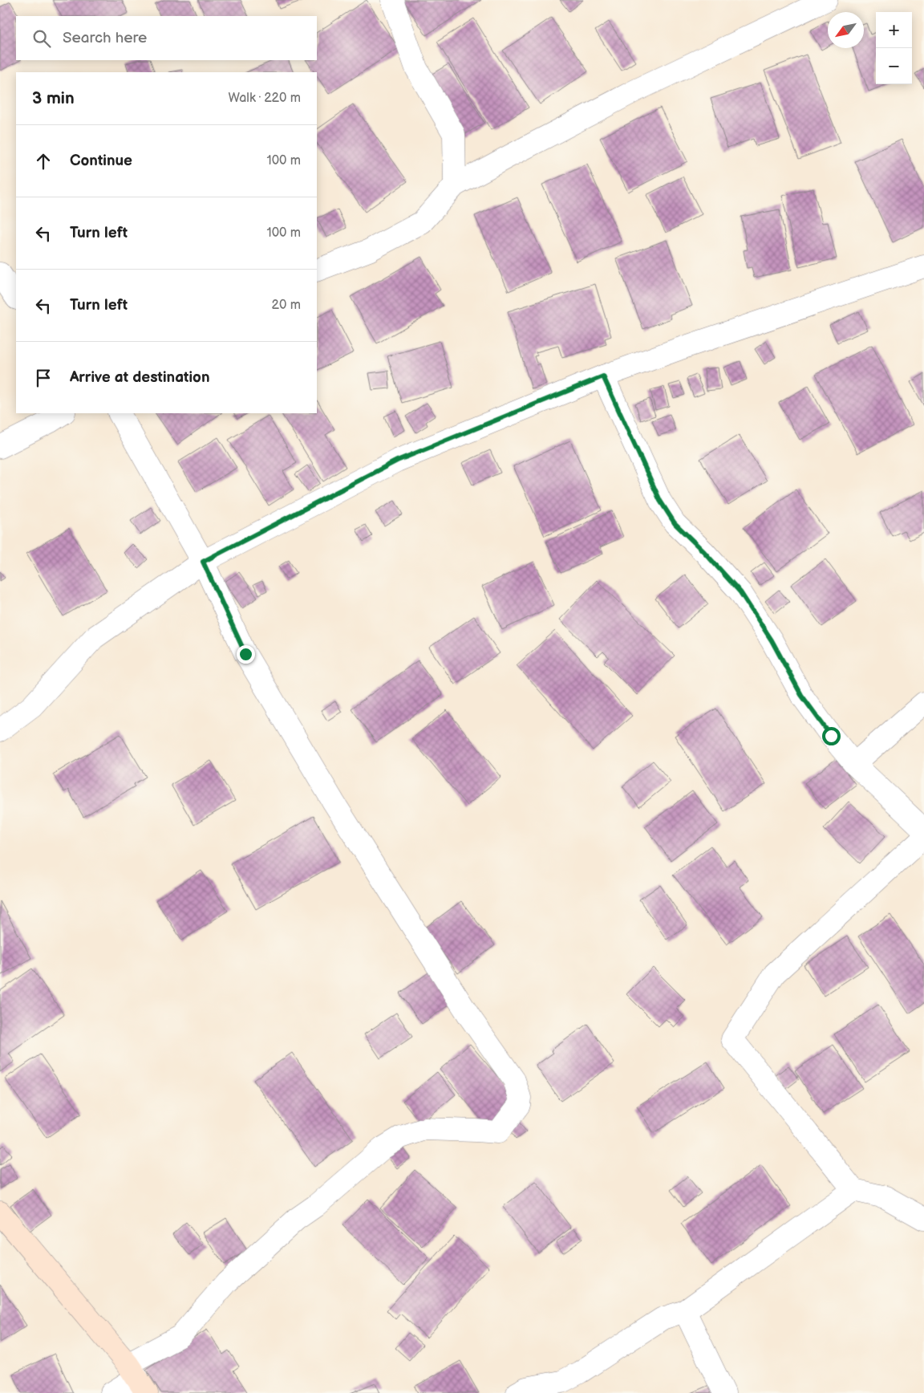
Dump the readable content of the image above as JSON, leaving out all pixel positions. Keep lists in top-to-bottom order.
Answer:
{
  "north": "bottom left",
  "page": {
    "map_buttons": ["+", "−"],
    "search": "Search here",
    "heading": ["3 min", "Walk · 220 m"],
    "list": [
      ["Continue", "100 m"],
      ["Turn left", "100 m"],
      ["Turn left", "20 m"],
      "Arrive at destination"
    ]
  }
}
